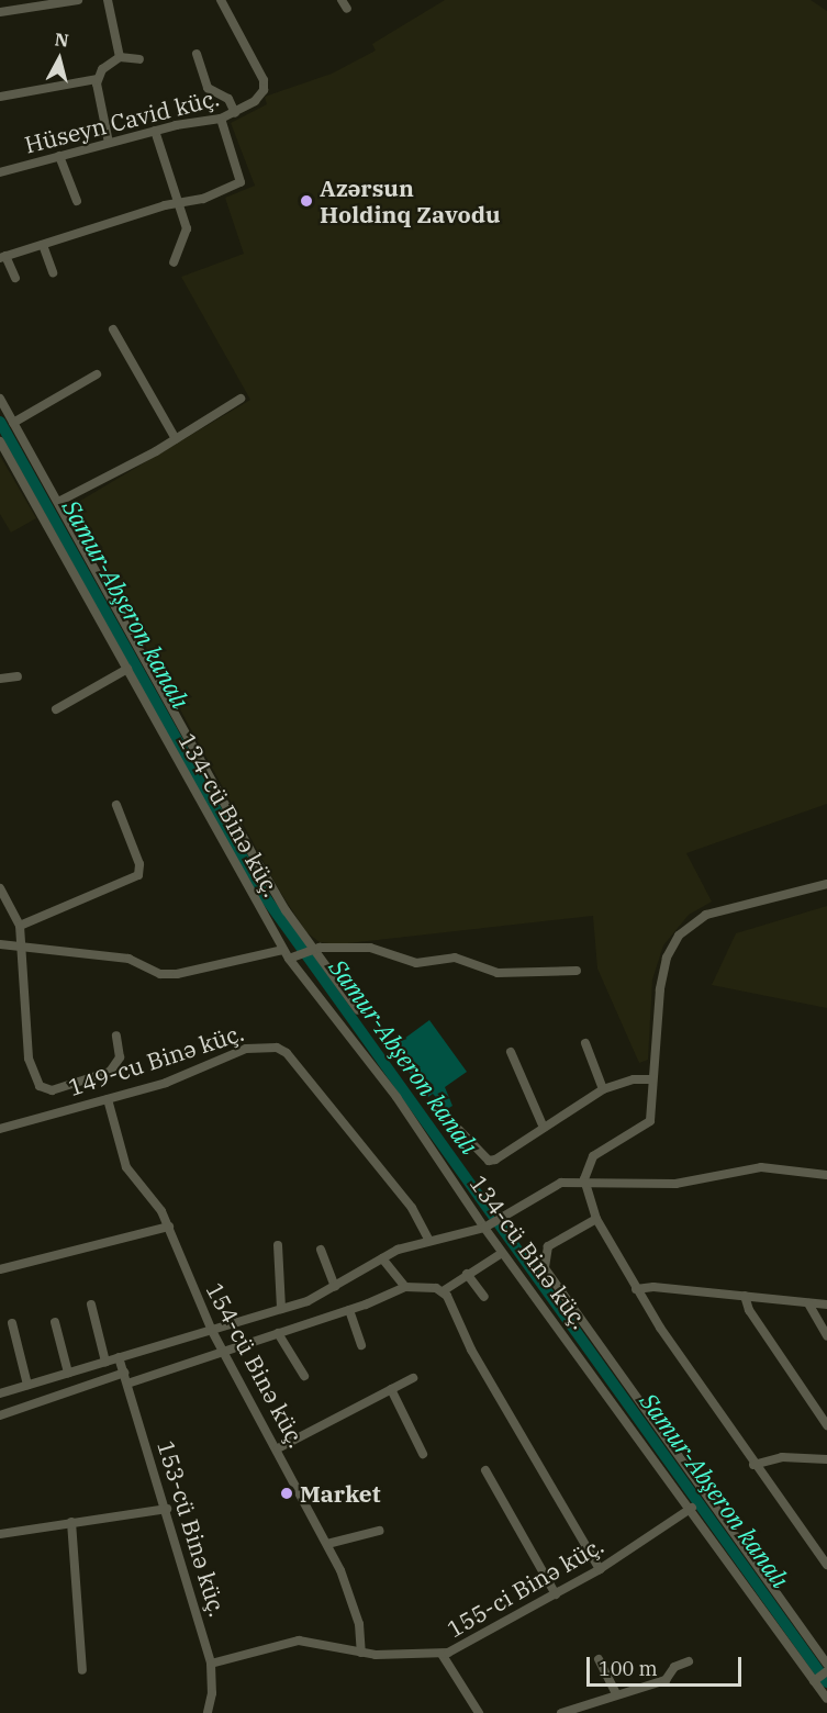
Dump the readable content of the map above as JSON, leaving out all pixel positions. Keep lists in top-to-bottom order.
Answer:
{
  "streets": {
    "street": [
      "Hüseyn Cavid küç.",
      "134-cü Binə küç.",
      "149-cu Binə küç.",
      "154-cü Binə küç.",
      "153-cü Binə küç.",
      "155-ci Binə küç."
    ]
  },
  "crossings": [
    ["134-cü Binə küç.", "155-ci Binə küç."],
    ["149-cu Binə küç.", "154-cü Binə küç."],
    ["154-cü Binə küç.", "155-ci Binə küç."],
    ["153-cü Binə küç.", "155-ci Binə küç."]
  ],
  "water": ["Samur-Abşeron kanalı"],
  "places": ["Azərsun Holdinq Zavodu", "Market"],
  "scale_bar": "100 m",
  "north": "top"
}
